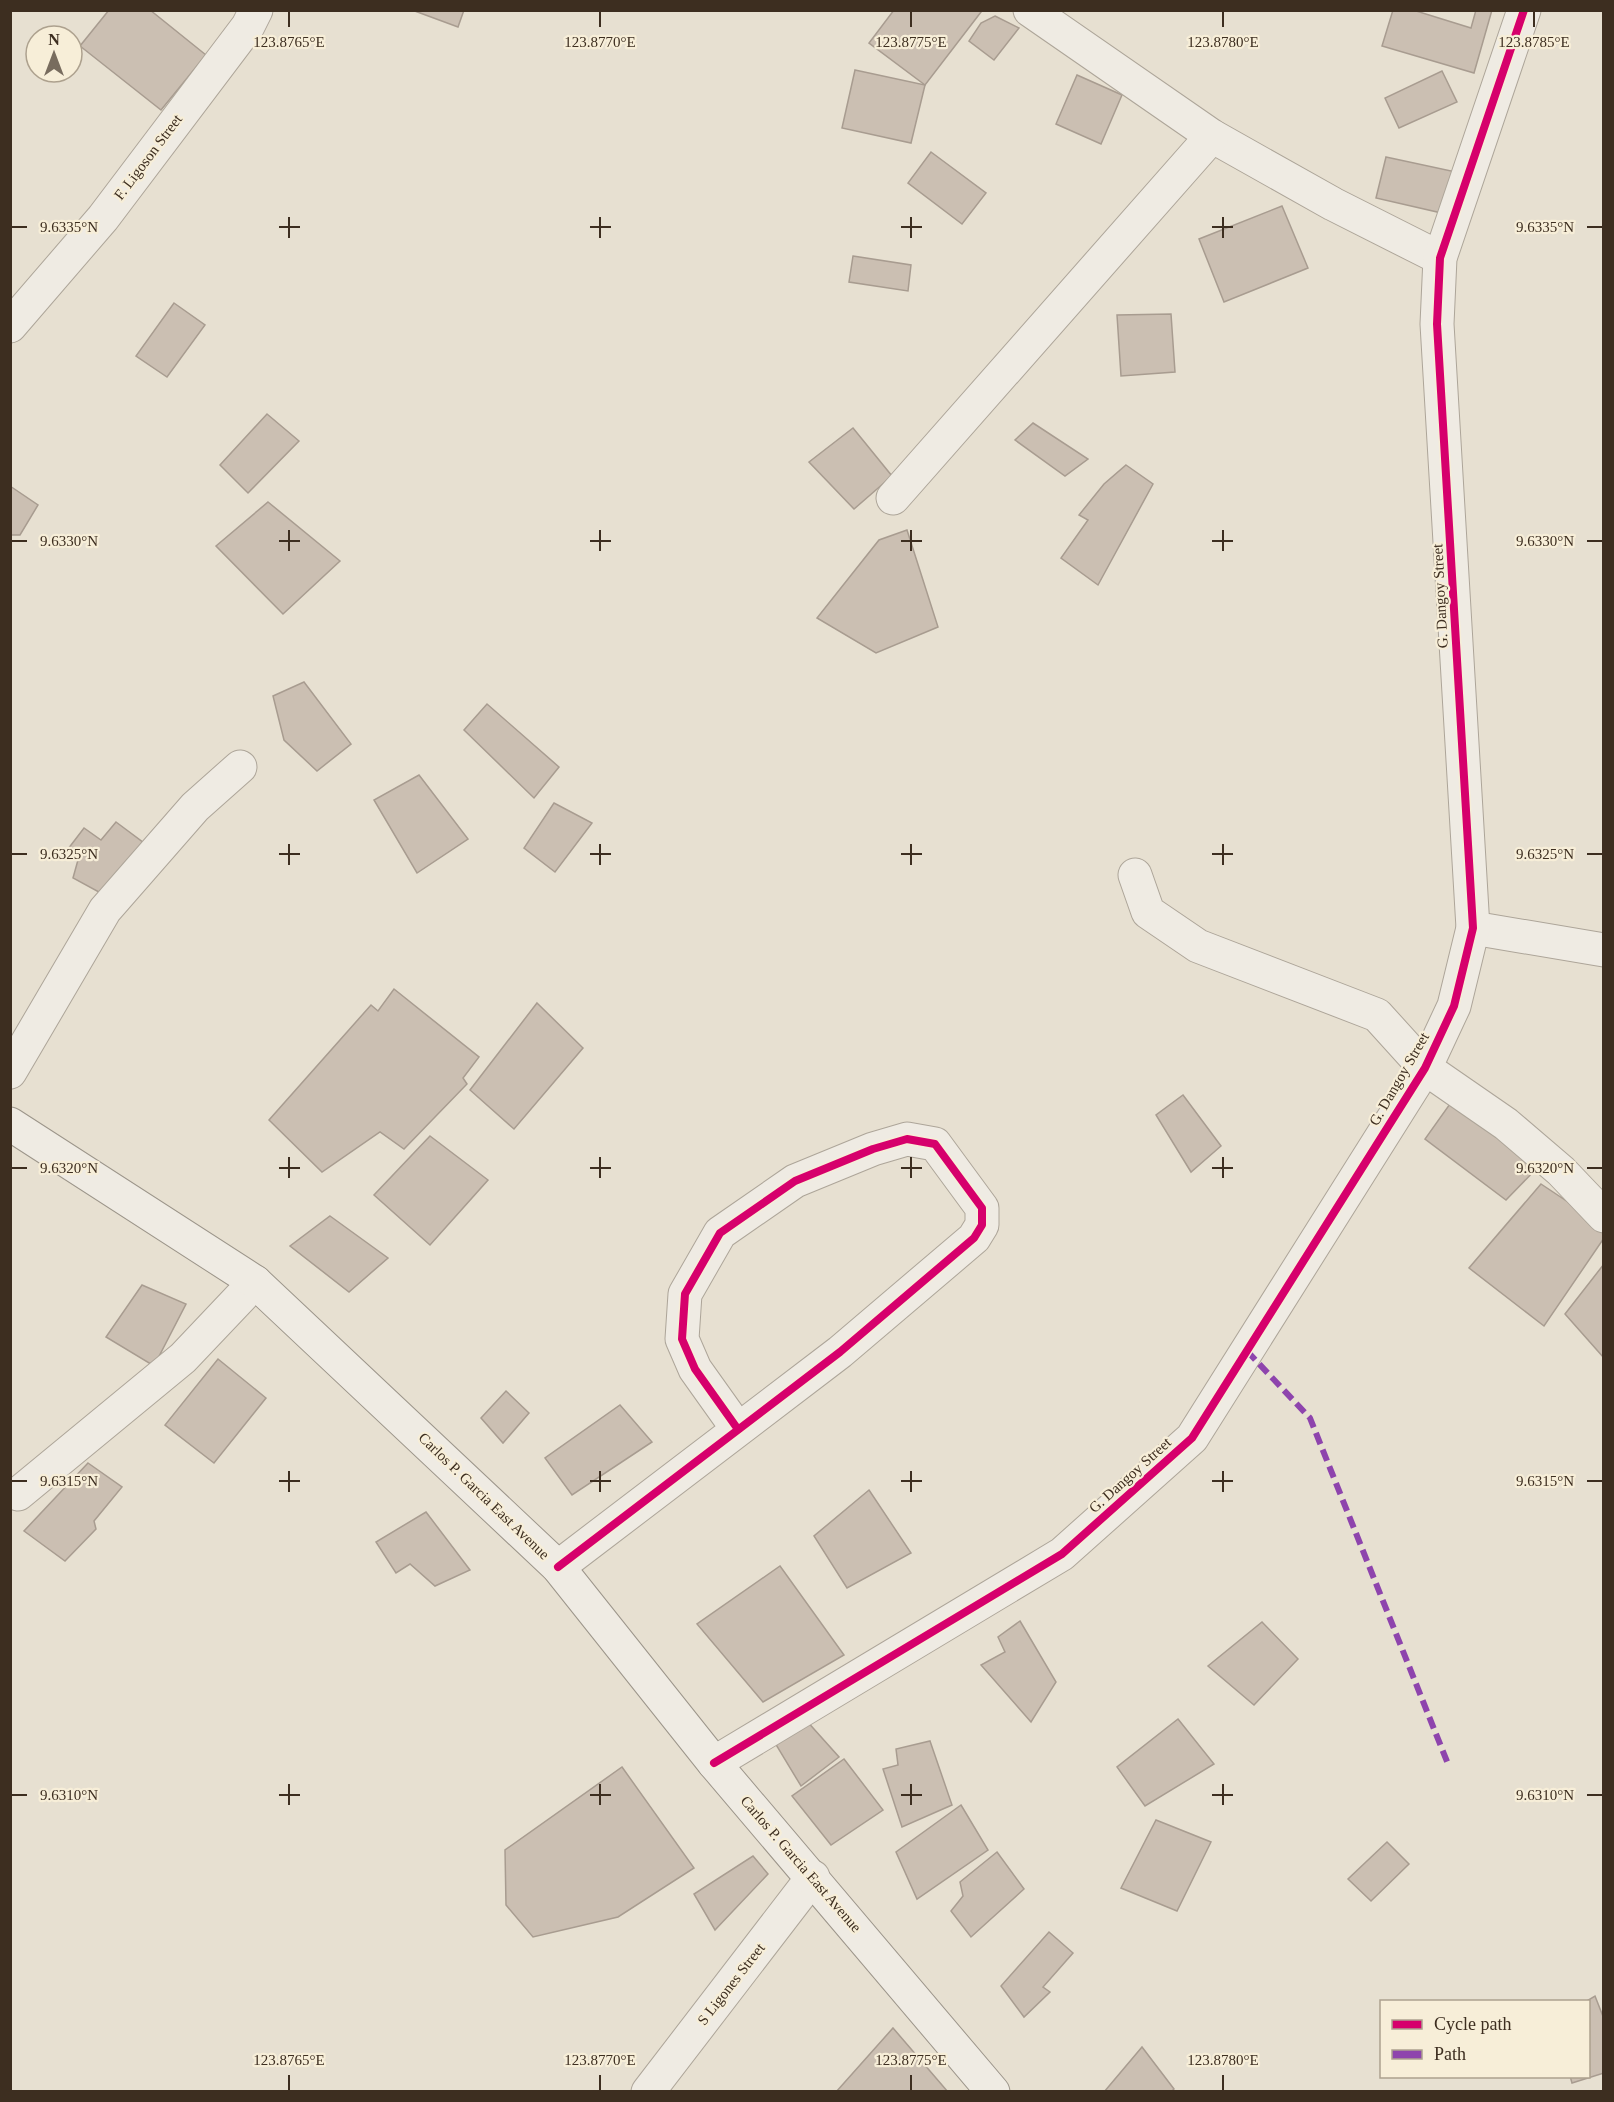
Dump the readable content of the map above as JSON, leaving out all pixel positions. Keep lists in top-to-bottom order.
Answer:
{
  "streets": {
    "street": [
      "F. Ligoson Street",
      "G. Dangoy Street",
      "Carlos P. Garcia East Avenue",
      "S Ligones Street"
    ]
  },
  "crossings": [
    ["G. Dangoy Street", "Carlos P. Garcia East Avenue"],
    ["Carlos P. Garcia East Avenue", "S Ligones Street"]
  ],
  "legend": ["Cycle path", "Path"],
  "north": "top",
  "coordinates": [
    "123.8765°E",
    "123.8770°E",
    "123.8775°E",
    "123.8780°E",
    "123.8785°E",
    "9.6335°N",
    "9.6330°N",
    "9.6325°N",
    "9.6320°N",
    "9.6315°N",
    "9.6310°N"
  ]
}
